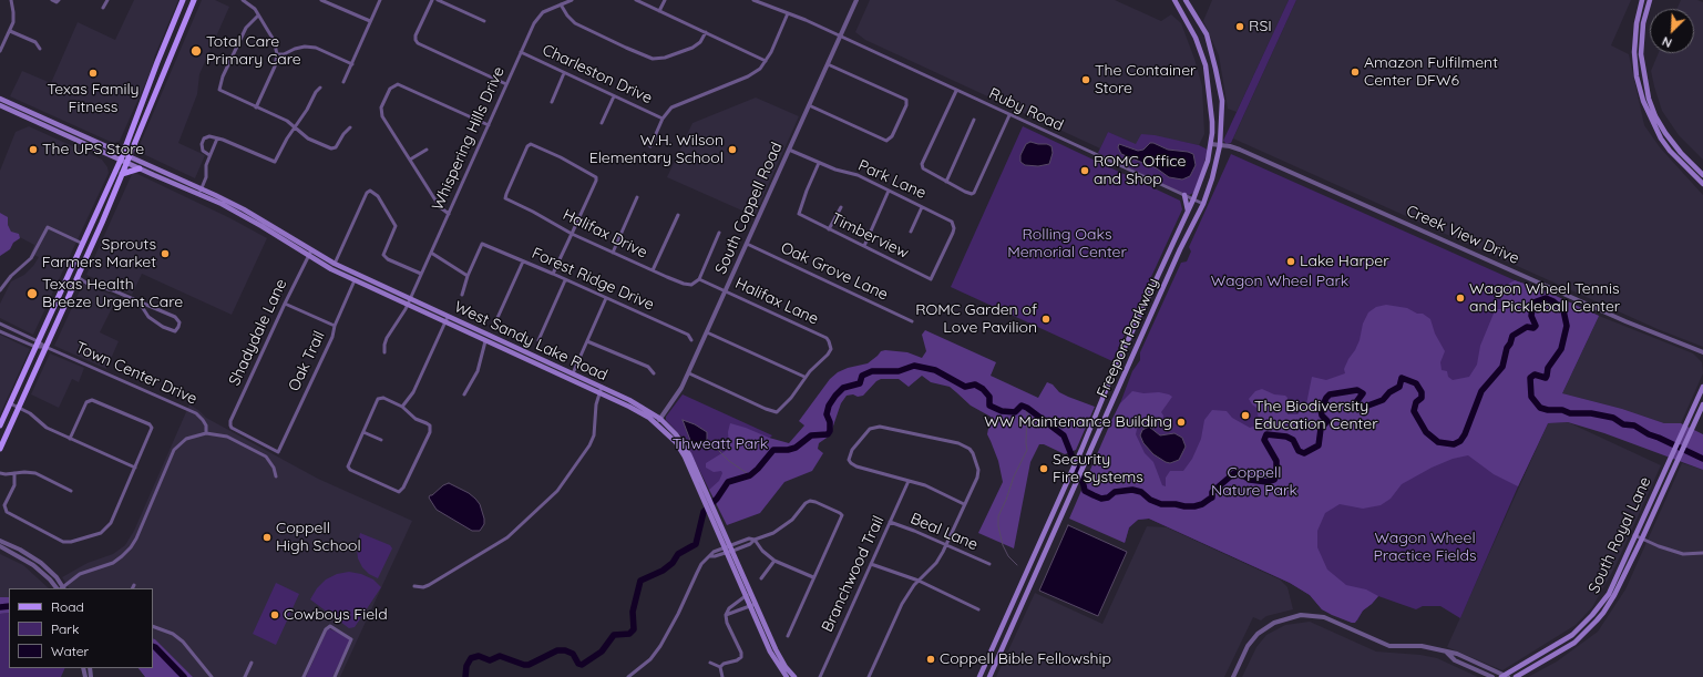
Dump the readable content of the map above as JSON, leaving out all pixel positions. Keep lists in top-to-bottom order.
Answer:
{
  "streets": {
    "main road": ["Freeport Parkway", "West Sandy Lake Road", "South Royal Lane"],
    "street": [
      "Charleston Drive",
      "Ruby Road",
      "Whispering Hills Drive",
      "Park Lane",
      "South Coppell Road",
      "Halifax Drive",
      "Creek View Drive",
      "Timberview",
      "Oak Grove Lane",
      "Forest Ridge Drive",
      "Halifax Lane",
      "Shadydale Lane",
      "Oak Trail",
      "Town Center Drive",
      "Beal Lane",
      "Branchwood Trail"
    ]
  },
  "crossings": [
    ["Charleston Drive", "Whispering Hills Drive"],
    ["Ruby Road", "South Coppell Road"],
    ["Ruby Road", "Freeport Parkway"],
    ["Whispering Hills Drive", "West Sandy Lake Road"],
    ["Park Lane", "South Coppell Road"],
    ["Park Lane", "Timberview"],
    ["South Coppell Road", "Oak Grove Lane"],
    ["South Coppell Road", "Halifax Lane"],
    ["South Coppell Road", "West Sandy Lake Road"],
    ["Halifax Drive", "Halifax Lane"],
    ["Creek View Drive", "Freeport Parkway"],
    ["Shadydale Lane", "West Sandy Lake Road"],
    ["Shadydale Lane", "Oak Trail"],
    ["West Sandy Lake Road", "Oak Trail"],
    ["Beal Lane", "Branchwood Trail"]
  ],
  "parks": [
    "Rolling Oaks Memorial Center",
    "Wagon Wheel Park",
    "Thweatt Park",
    "Coppell Nature Park",
    "Wagon Wheel Practice Fields"
  ],
  "places": [
    "RSI",
    "Total Care Primary Care",
    "Amazon Fulfilment Center DFW6",
    "Texas Family Fitness",
    "The Container Store",
    "The UPS Store",
    "W.H. Wilson Elementary School",
    "ROMC Office and Shop",
    "Sprouts Farmers Market",
    "Lake Harper",
    "Texas Health Breeze Urgent Care",
    "Wagon Wheel Tennis and Pickleball Center",
    "ROMC Garden of Love Pavilion",
    "The Biodiversity Education Center",
    "WW Maintenance Building",
    "Security Fire Systems",
    "Coppell High School",
    "Cowboys Field",
    "Coppell Bible Fellowship"
  ],
  "legend": ["Road", "Park", "Water"],
  "north": "bottom left"
}
